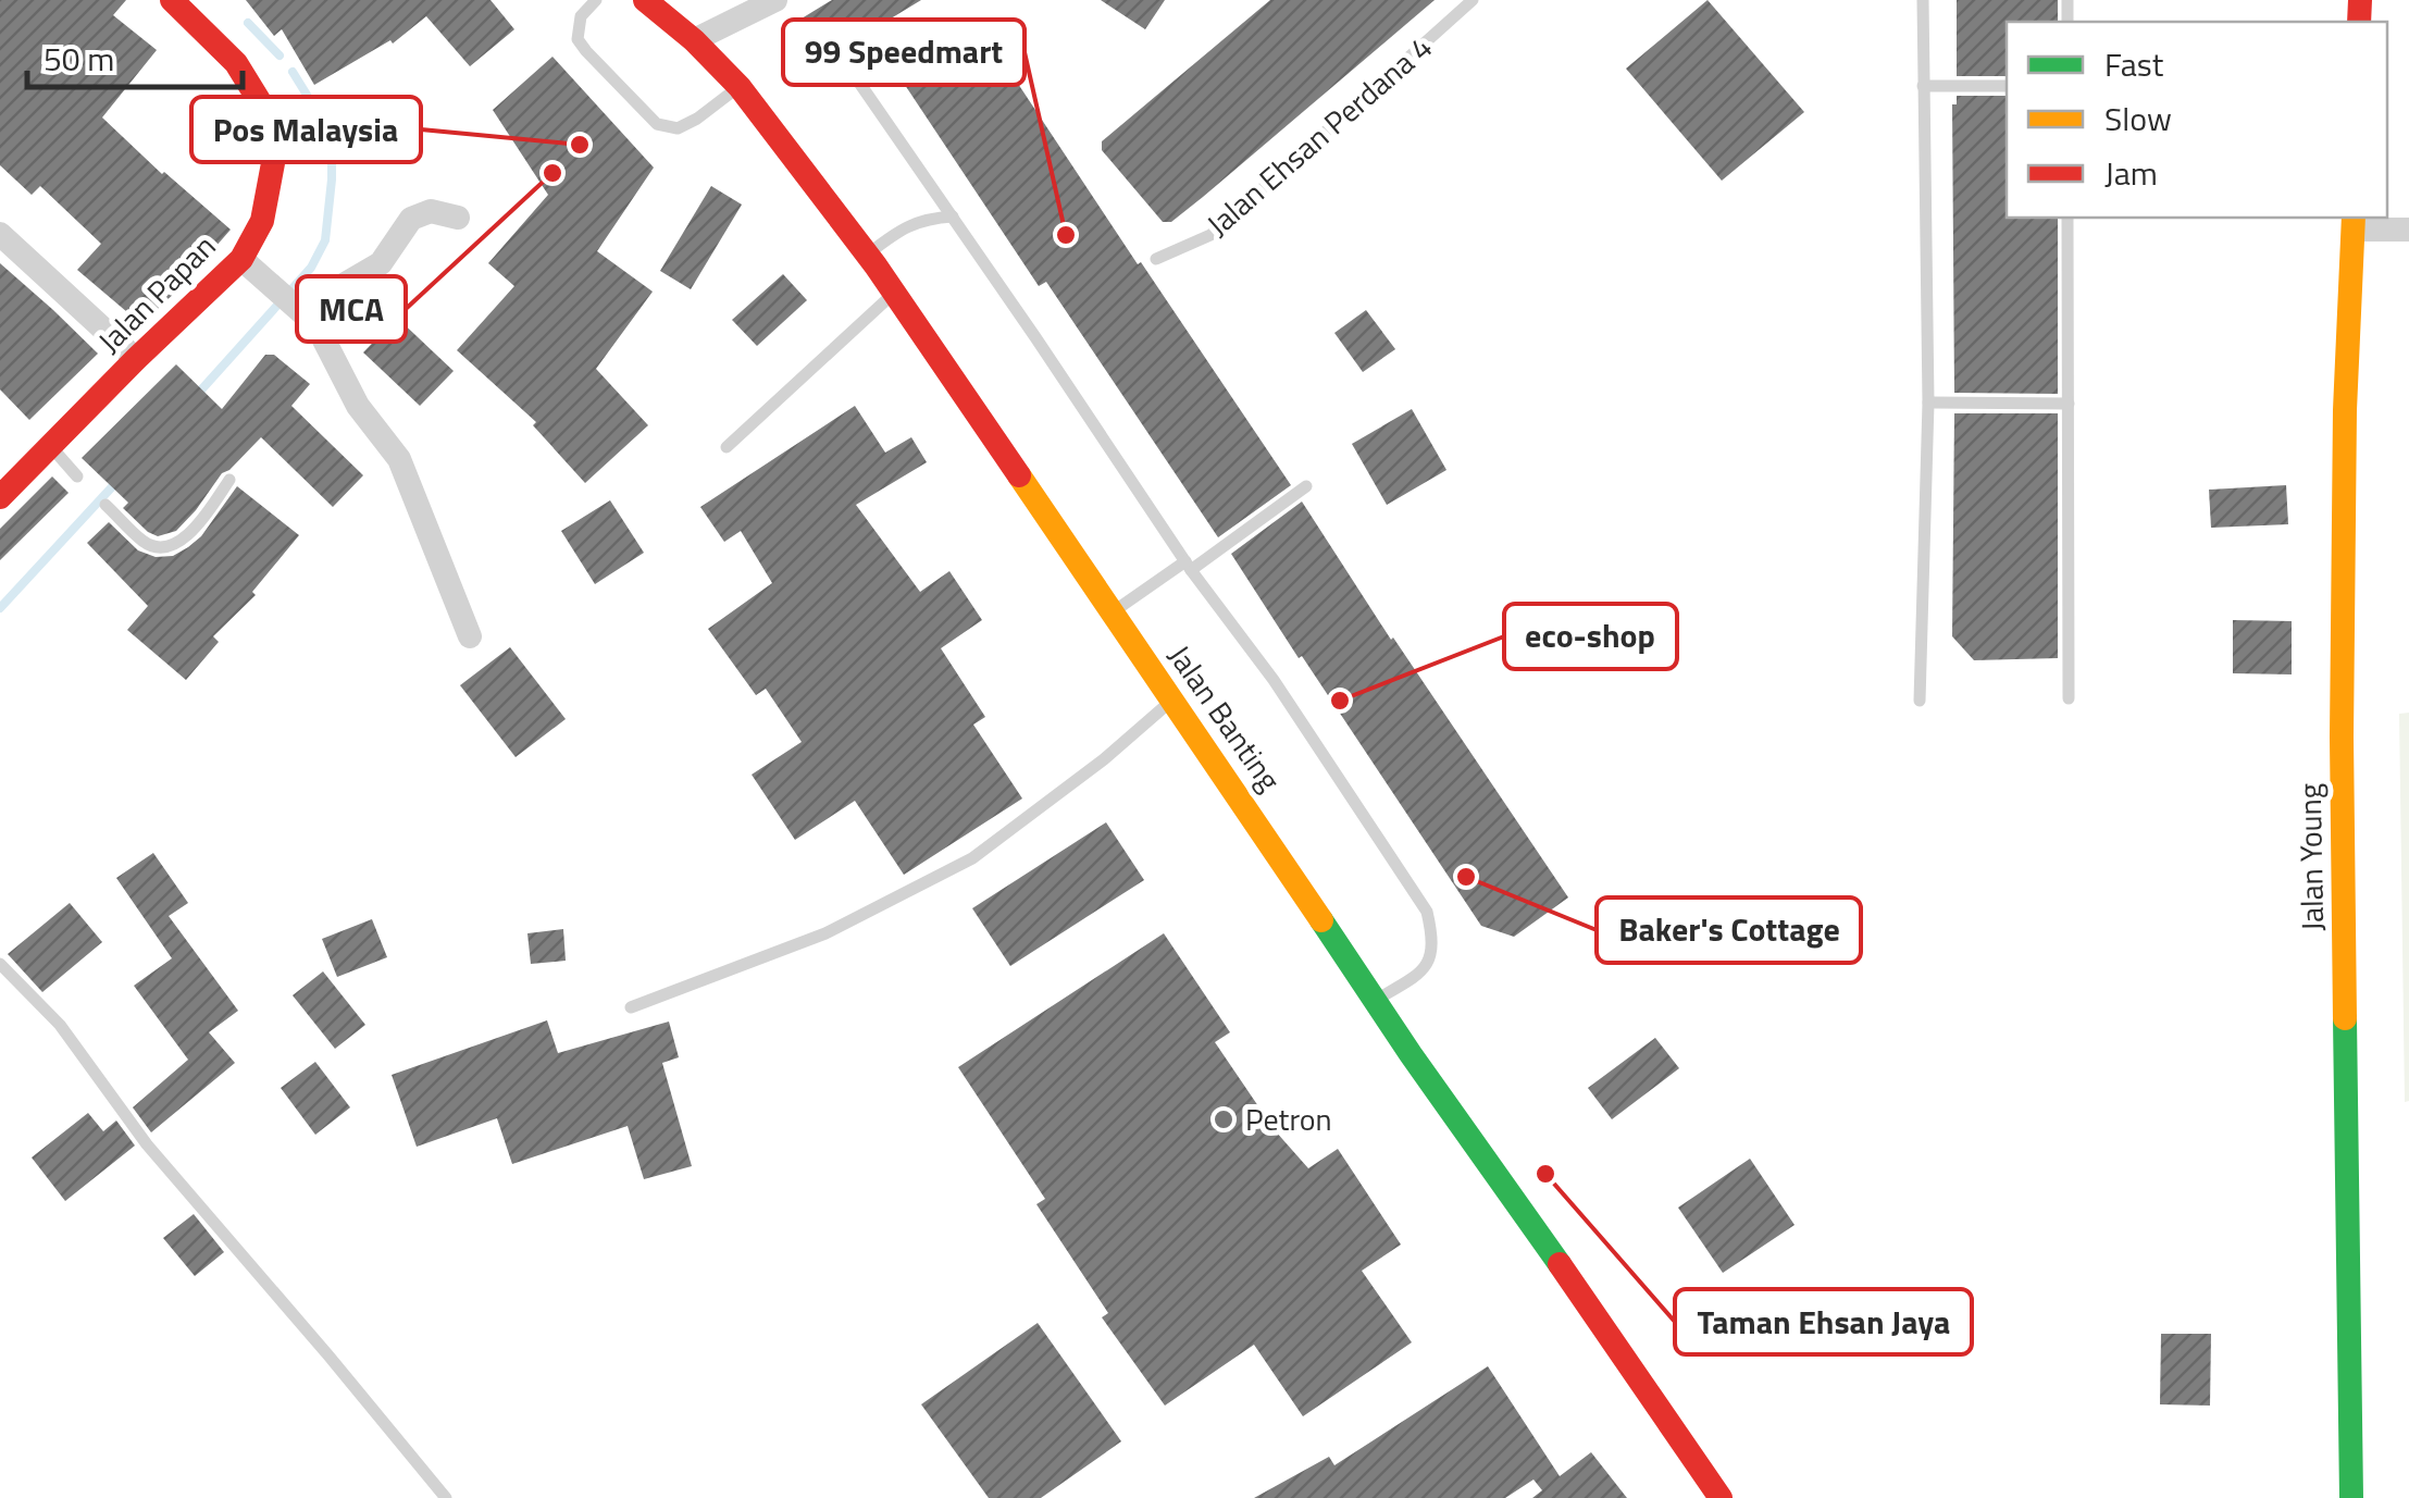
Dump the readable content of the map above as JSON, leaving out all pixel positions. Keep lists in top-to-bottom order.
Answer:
{
  "streets": {
    "main road": ["Jalan Papan", "Jalan Banting", "Jalan Young"],
    "lane": ["Jalan Ehsan Perdana 4"]
  },
  "places": [
    "Pos Malaysia",
    "MCA",
    "99 Speedmart",
    "eco-shop",
    "Baker's Cottage",
    "Petron",
    "Taman Ehsan Jaya"
  ],
  "legend": ["Fast", "Slow", "Jam"],
  "scale_bar": "50 m"
}
